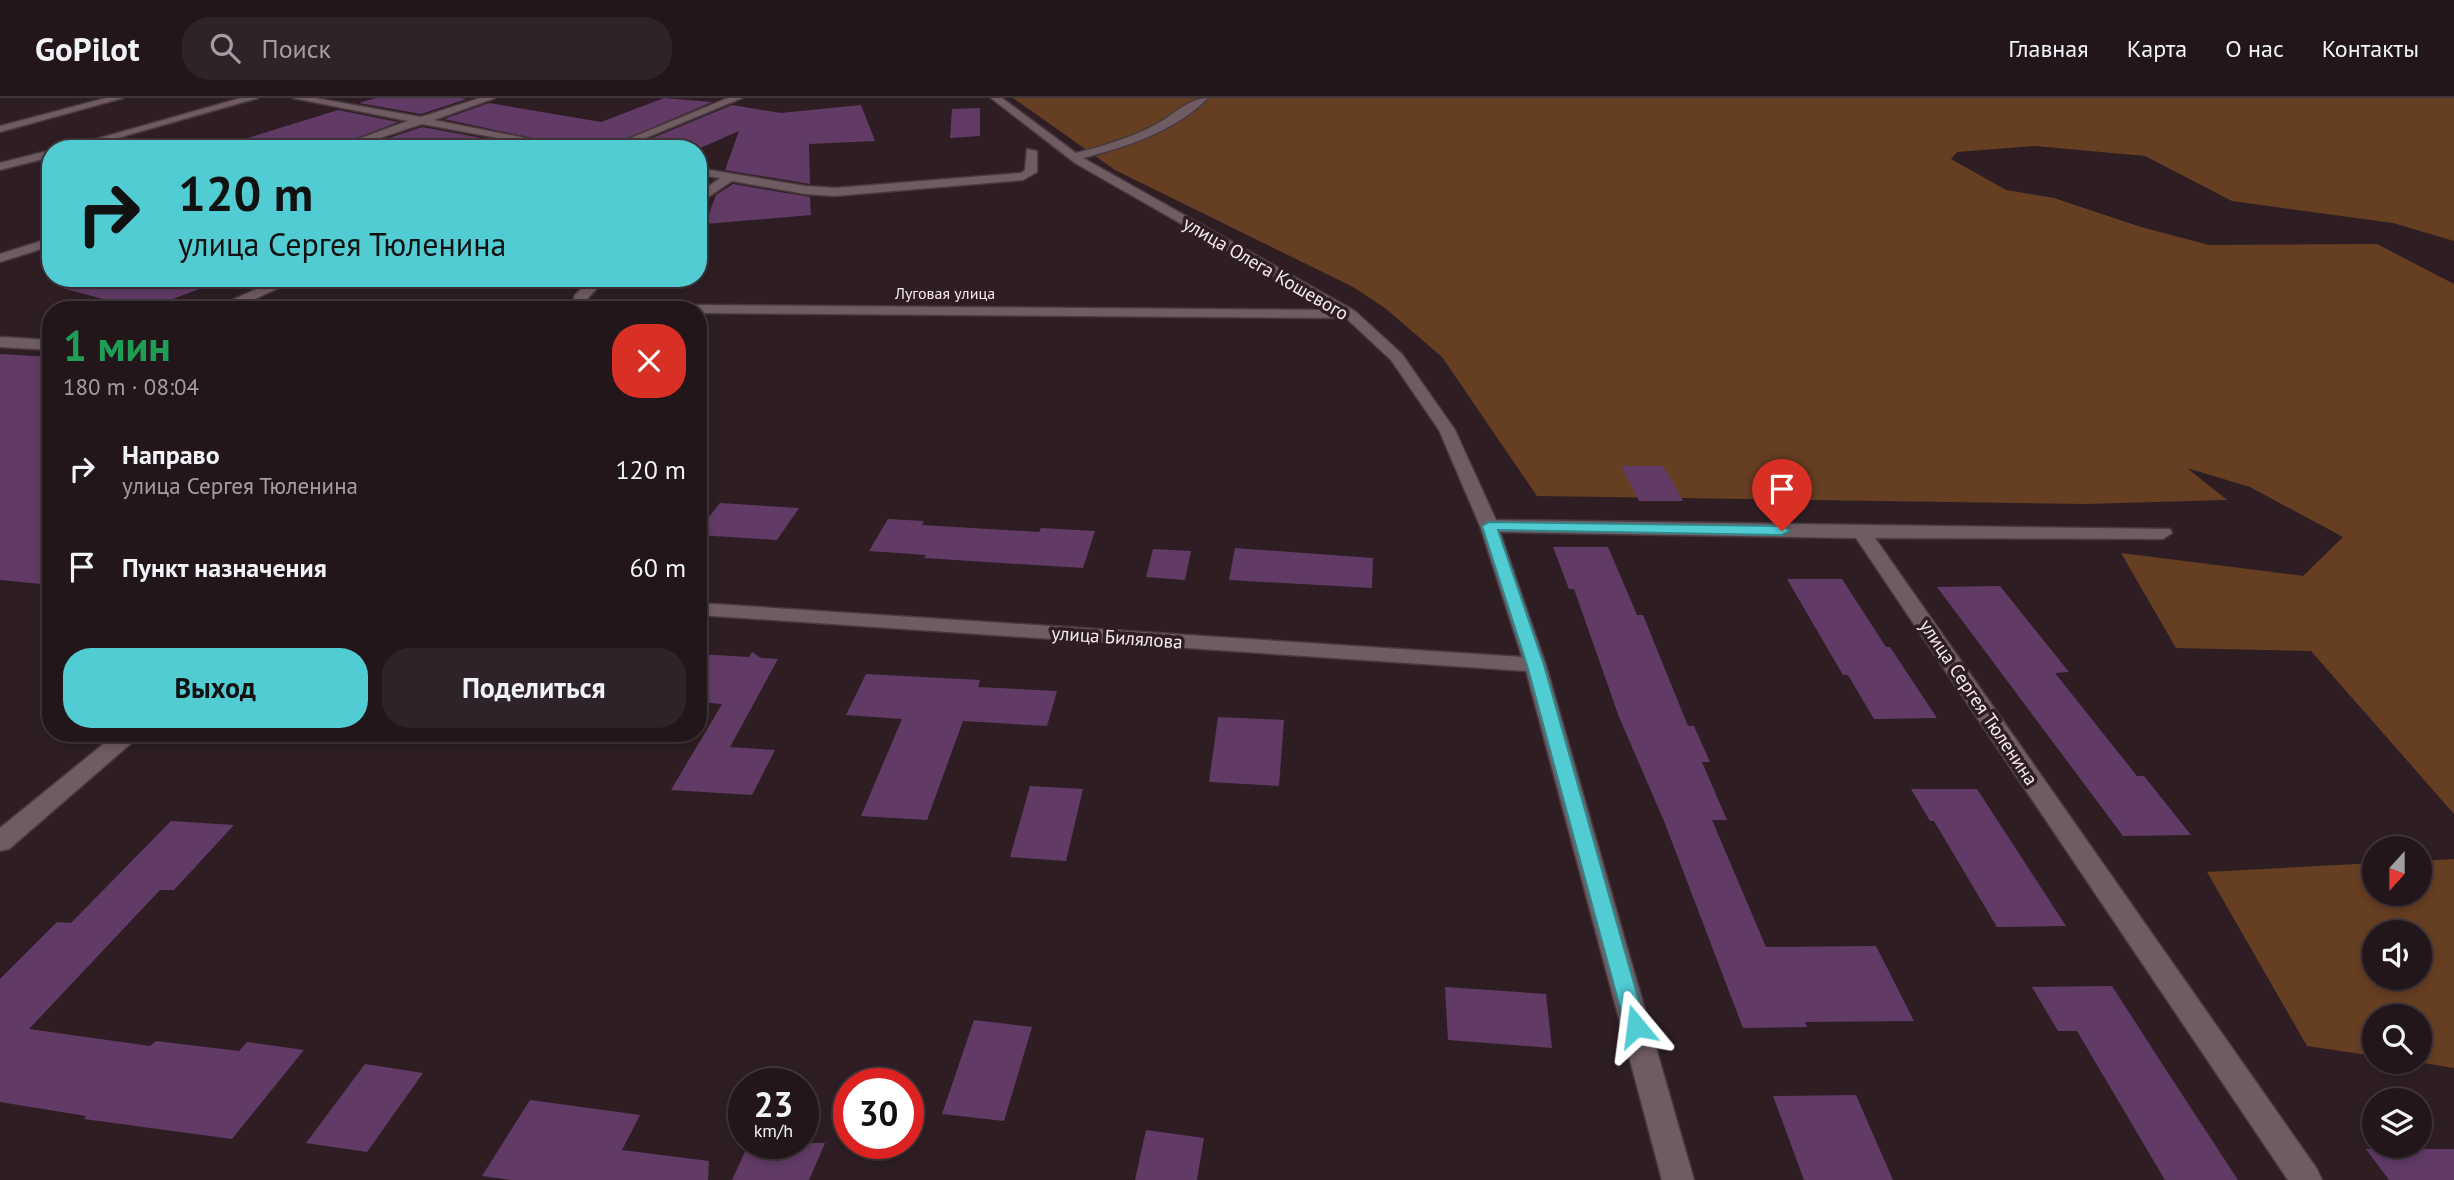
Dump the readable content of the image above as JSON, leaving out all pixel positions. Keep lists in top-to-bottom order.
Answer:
{
  "streets": {
    "street": [
      "улица Олега Кошевого",
      "Луговая улица",
      "улица Билялова",
      "улица Сергея Тюленина"
    ]
  },
  "crossings": [
    ["улица Олега Кошевого", "Луговая улица"],
    ["улица Олега Кошевого", "улица Билялова"]
  ],
  "north": "bottom",
  "page": {
    "header": "GoPilot",
    "search": "Поиск",
    "nav": [
      "Главная",
      "Карта",
      "О нас",
      "Контакты"
    ],
    "turn": ["120 m", "улица Сергея Тюленина"],
    "heading": ["1 мин", "180 m · 08:04"],
    "list": [
      {
        "name": "Направо",
        "note": "улица Сергея Тюленина",
        "value": "120 m"
      },
      {
        "name": "Пункт назначения",
        "value": "60 m"
      }
    ],
    "buttons": ["Выход", "Поделиться"],
    "speed": "23 km/h",
    "limit": "30"
  }
}
